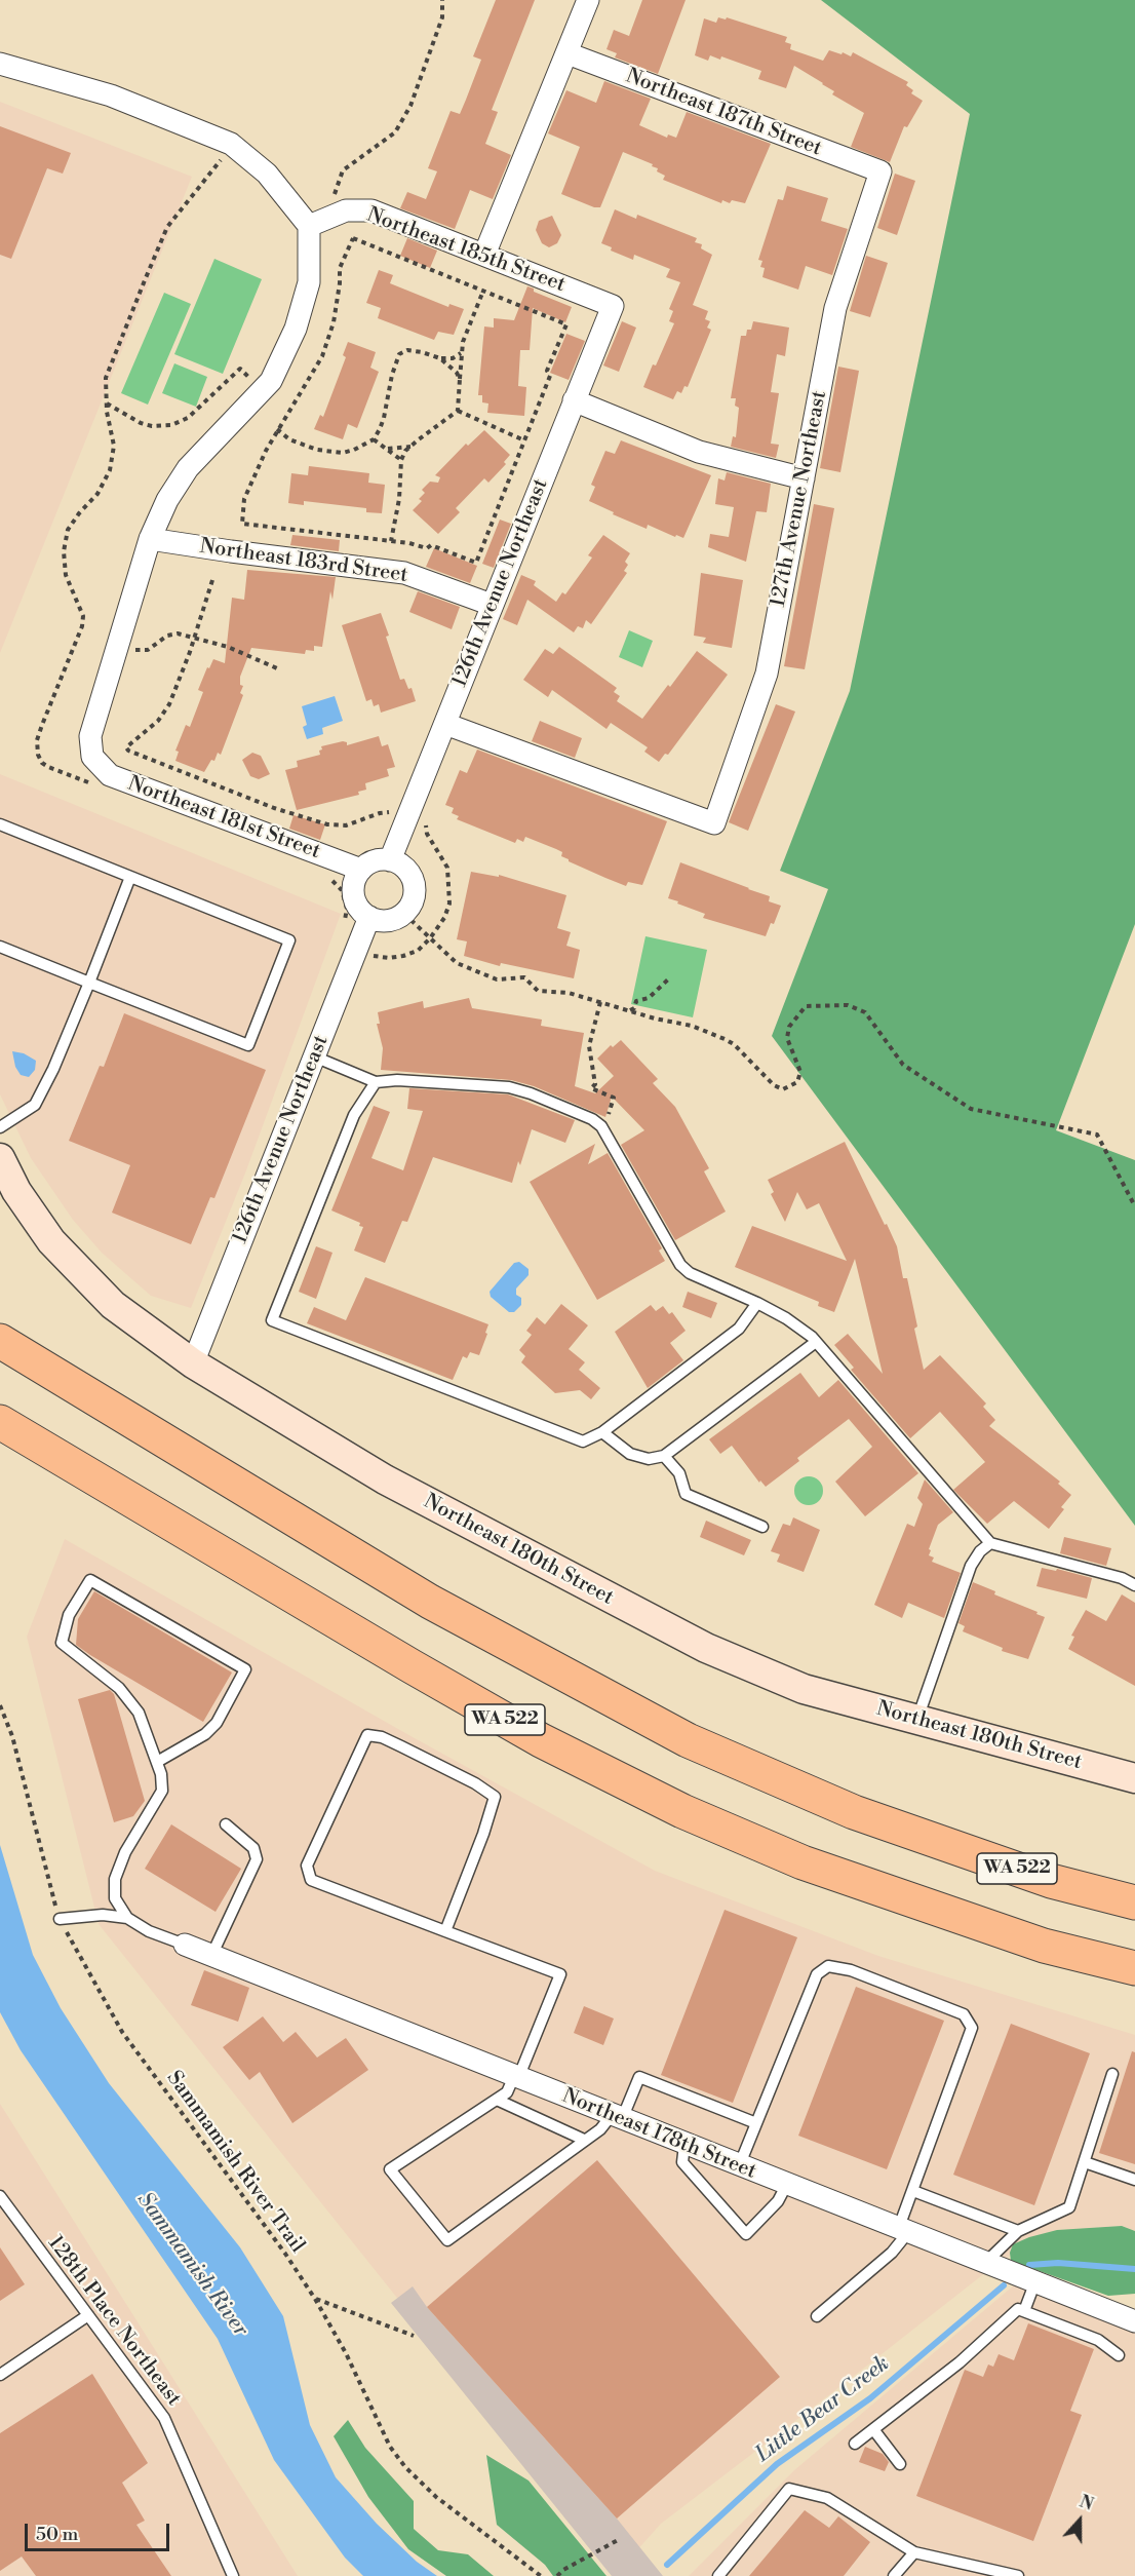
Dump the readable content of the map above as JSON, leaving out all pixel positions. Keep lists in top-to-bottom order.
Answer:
{
  "streets": {
    "highway": ["WA 522"],
    "main road": ["Northeast 180th Street"],
    "street": [
      "Northeast 187th Street",
      "Northeast 185th Street",
      "127th Avenue Northeast",
      "Northeast 183rd Street",
      "126th Avenue Northeast",
      "Northeast 181st Street",
      "Northeast 178th Street"
    ],
    "lane": ["128th Place Northeast"],
    "path": ["Sammamish River Trail"]
  },
  "crossings": [
    ["Northeast 187th Street", "127th Avenue Northeast"],
    ["Northeast 185th Street", "126th Avenue Northeast"],
    ["127th Avenue Northeast", "126th Avenue Northeast"],
    ["Northeast 183rd Street", "126th Avenue Northeast"],
    ["126th Avenue Northeast", "Northeast 181st Street"],
    ["126th Avenue Northeast", "Northeast 180th Street"]
  ],
  "water": ["Sammamish River", "Little Bear Creek"],
  "scale_bar": "50 m",
  "north": "top"
}
